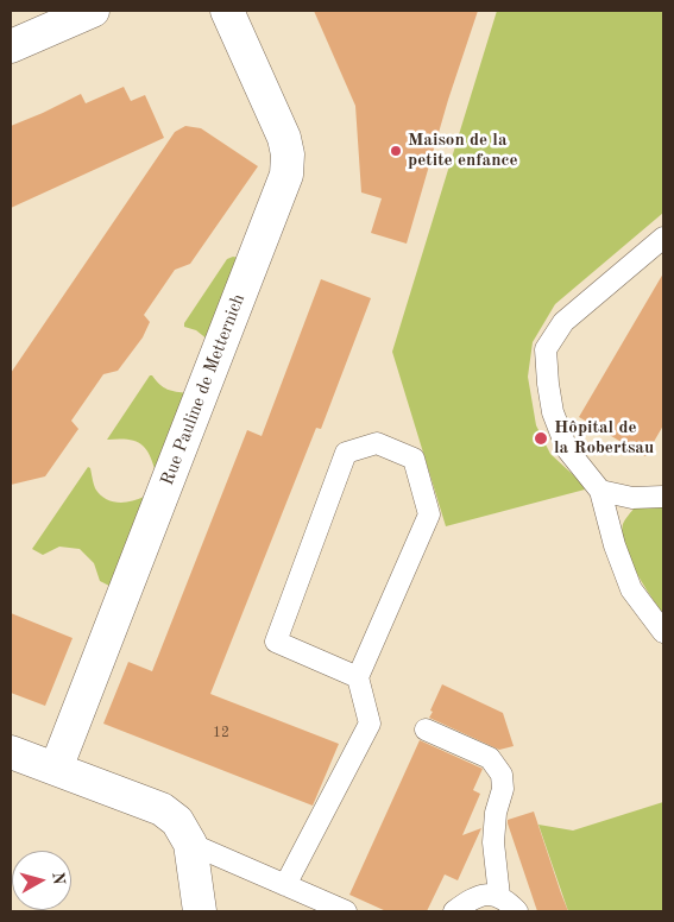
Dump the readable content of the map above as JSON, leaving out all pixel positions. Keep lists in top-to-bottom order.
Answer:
{
  "streets": {
    "street": ["Rue Pauline de Metternich"]
  },
  "places": ["Maison de la petite enfance", "Hôpital de la Robertsau"],
  "house_numbers": ["12"],
  "north": "right"
}
